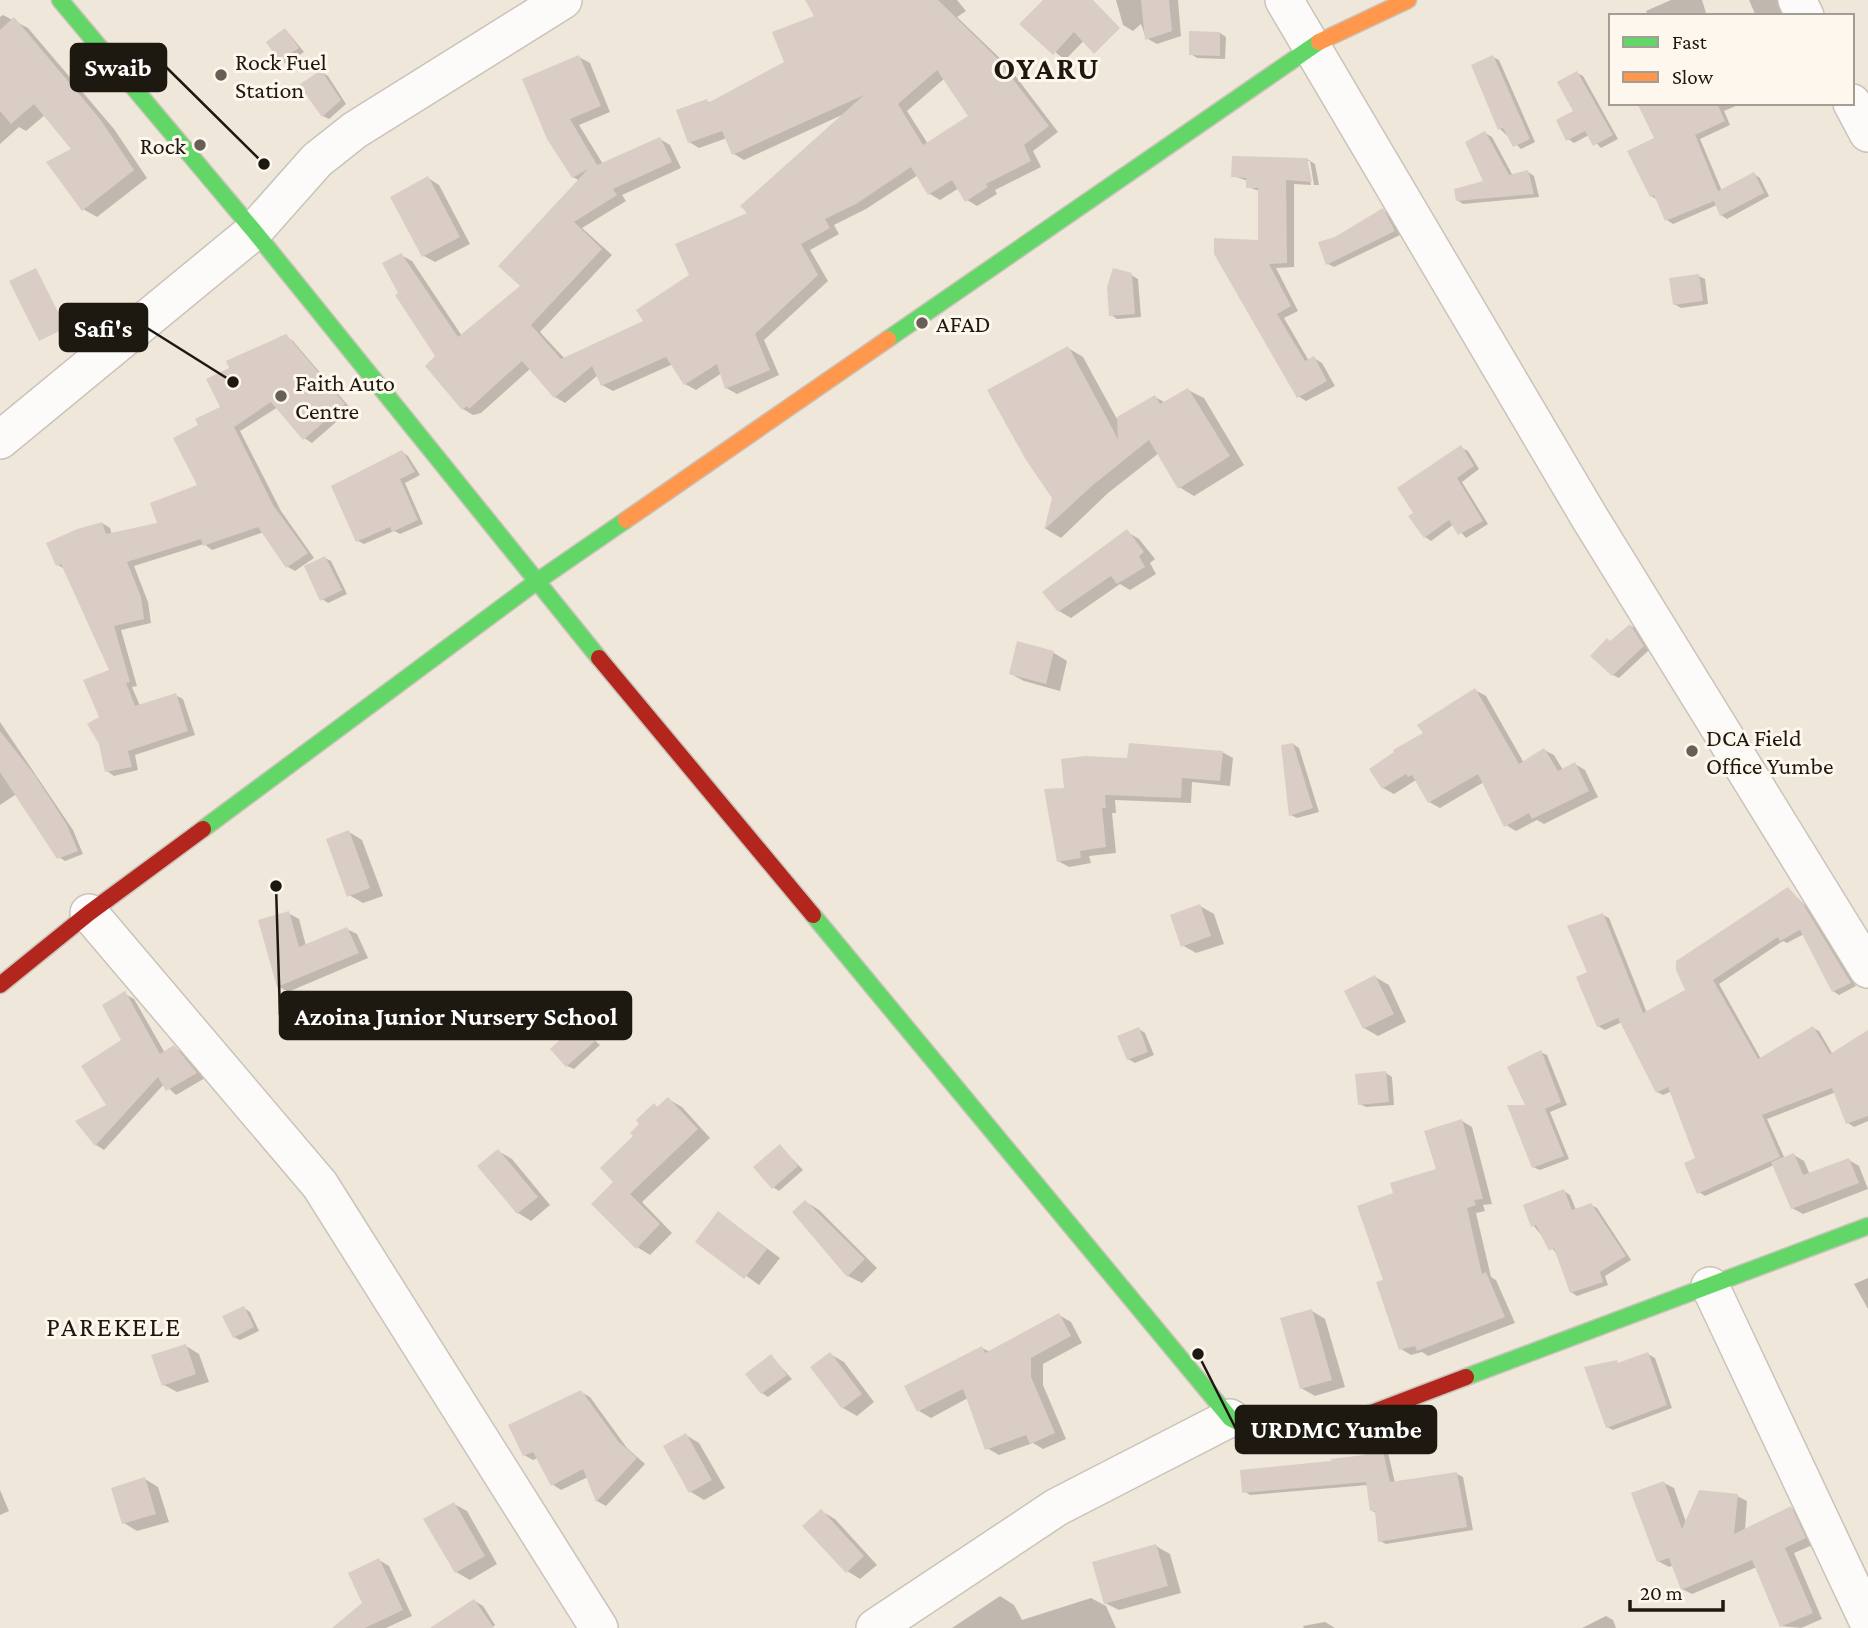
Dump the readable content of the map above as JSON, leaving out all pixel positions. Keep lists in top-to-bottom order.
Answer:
{
  "districts": ["OYARU", "PAREKELE"],
  "places": [
    "Rock Fuel Station",
    "Rock",
    "Swaib",
    "AFAD",
    "Safi's",
    "Faith Auto Centre",
    "DCA Field Office Yumbe",
    "Azoina Junior Nursery School",
    "URDMC Yumbe"
  ],
  "legend": ["Fast", "Slow"],
  "scale_bar": "20 m"
}
